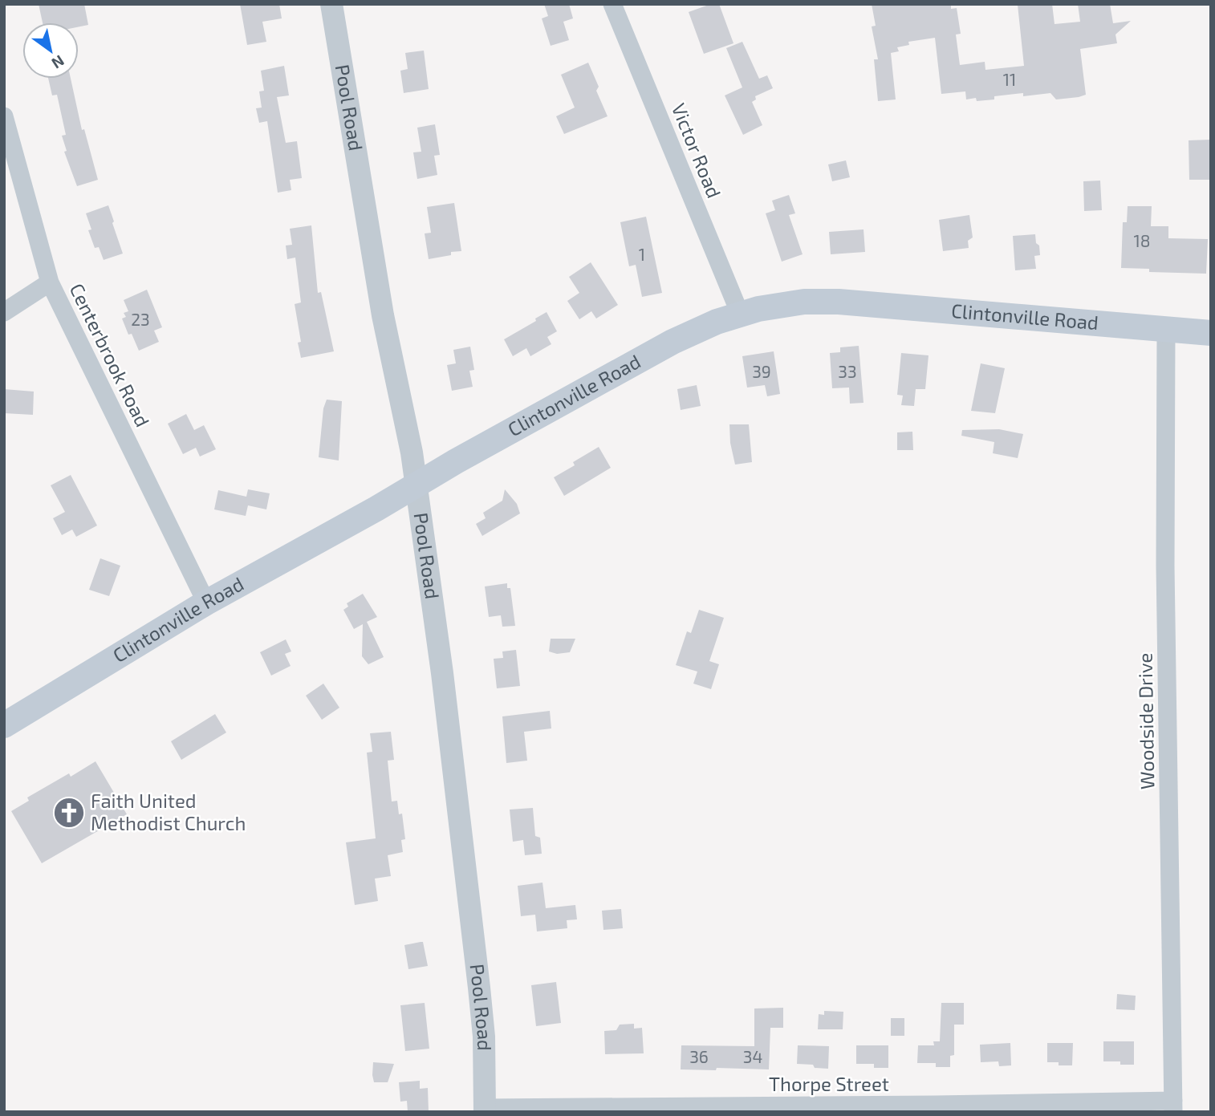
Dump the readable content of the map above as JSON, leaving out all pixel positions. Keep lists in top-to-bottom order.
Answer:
{
  "streets": {
    "main road": ["Clintonville Road"],
    "street": [
      "Pool Road",
      "Victor Road",
      "Centerbrook Road",
      "Woodside Drive",
      "Thorpe Street"
    ]
  },
  "crossings": [
    ["Pool Road", "Clintonville Road"],
    ["Pool Road", "Thorpe Street"],
    ["Victor Road", "Clintonville Road"],
    ["Clintonville Road", "Centerbrook Road"],
    ["Clintonville Road", "Woodside Drive"],
    ["Woodside Drive", "Thorpe Street"]
  ],
  "places": {
    "church": ["Faith United Methodist Church"]
  },
  "house_numbers": [
    "11",
    "18",
    "1",
    "23",
    "39",
    "33",
    "36",
    "34"
  ],
  "north": "bottom right"
}
